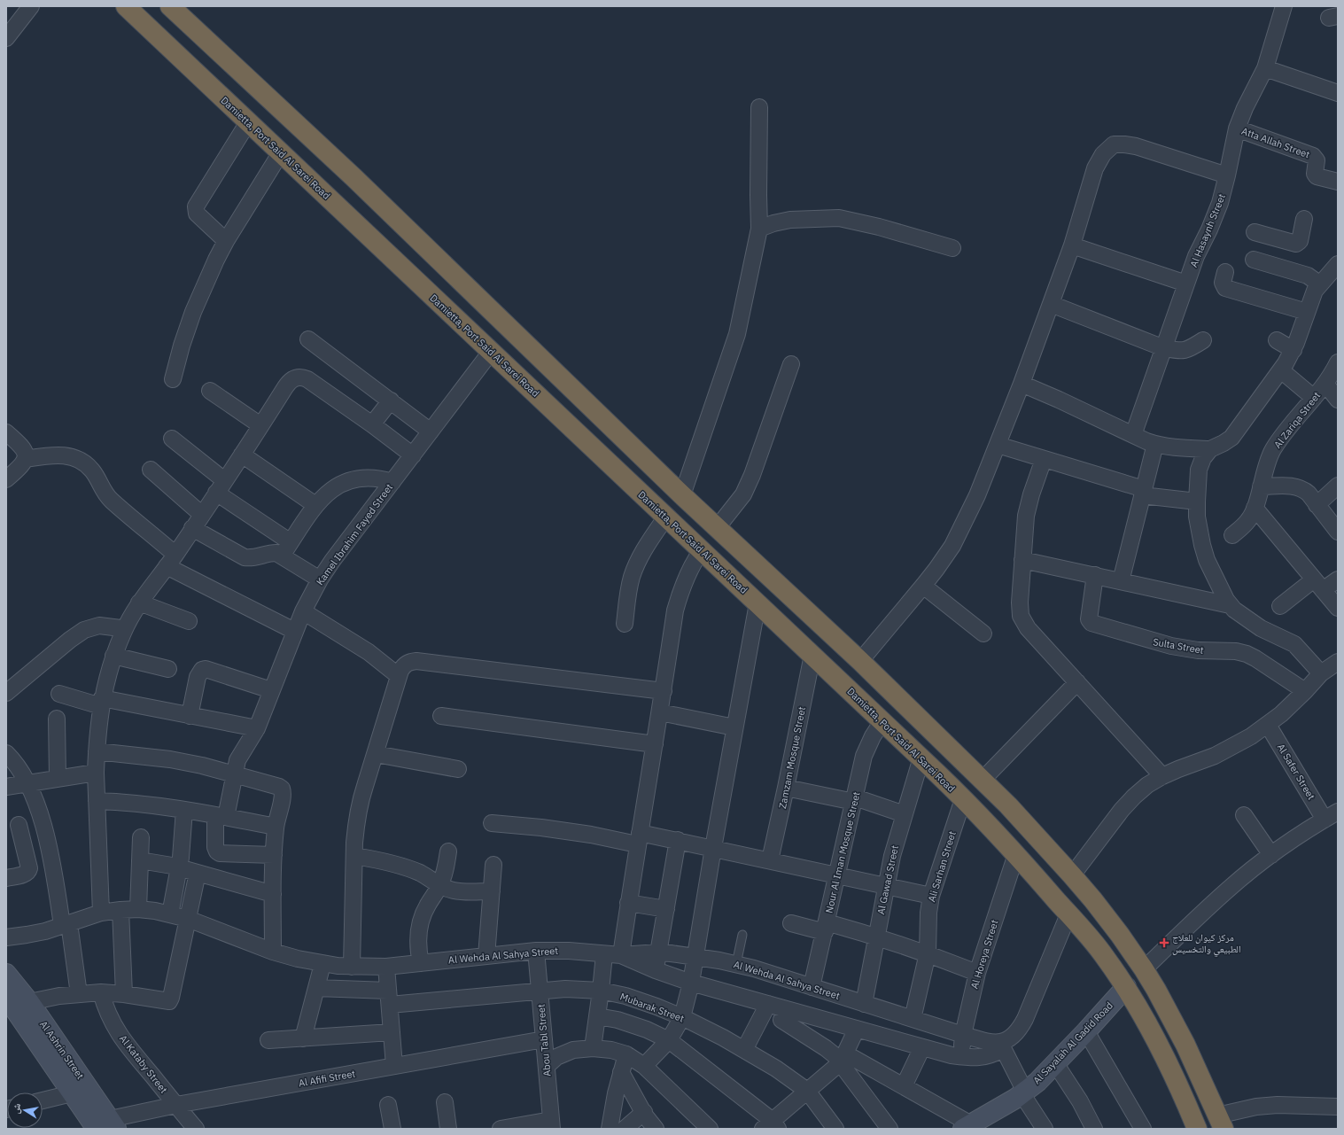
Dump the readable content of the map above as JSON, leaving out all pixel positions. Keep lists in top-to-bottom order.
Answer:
{
  "streets": {
    "highway": ["Damietta, Port Said Al Sarei Road"],
    "main road": ["Al Sayalah Al Gadid Road", "Al Ashrin Street"],
    "street": [
      "Atta Allah Street",
      "Al Hasaynh Street",
      "Al Zariqa Street",
      "Kamel Ibrahim Fayed Street",
      "Sulta Street",
      "Zamzam Mosque Street",
      "Al Safer Street",
      "Nour Al Iman Mosque Street",
      "Ali Sarhan Street",
      "Al Gawad Street",
      "Al Horeya Street",
      "Al Wehda Al Sahya Street",
      "Mubarak Street",
      "Abou Tabl Street",
      "Al Kataby Street",
      "Al Afifi Street"
    ]
  },
  "crossings": [
    ["Atta Allah Street", "Al Hasaynh Street"],
    ["Damietta, Port Said Al Sarei Road", "Kamel Ibrahim Fayed Street"],
    ["Damietta, Port Said Al Sarei Road", "Zamzam Mosque Street"],
    ["Damietta, Port Said Al Sarei Road", "Nour Al Iman Mosque Street"],
    ["Damietta, Port Said Al Sarei Road", "Ali Sarhan Street"],
    ["Damietta, Port Said Al Sarei Road", "Al Gawad Street"],
    ["Damietta, Port Said Al Sarei Road", "Al Horeya Street"],
    ["Damietta, Port Said Al Sarei Road", "Al Sayalah Al Gadid Road"],
    ["Nour Al Iman Mosque Street", "Al Wehda Al Sahya Street"],
    ["Ali Sarhan Street", "Al Wehda Al Sahya Street"],
    ["Al Gawad Street", "Al Wehda Al Sahya Street"],
    ["Al Horeya Street", "Al Wehda Al Sahya Street"],
    ["Al Wehda Al Sahya Street", "Abou Tabl Street"],
    ["Mubarak Street", "Abou Tabl Street"],
    ["Abou Tabl Street", "Al Afifi Street"],
    ["Al Ashrin Street", "Al Afifi Street"],
    ["Al Kataby Street", "Al Afifi Street"]
  ],
  "places": {
    "health": ["مركز كيوان للعلاج الطبيعي والتخسيس"]
  },
  "north": "left"
}
